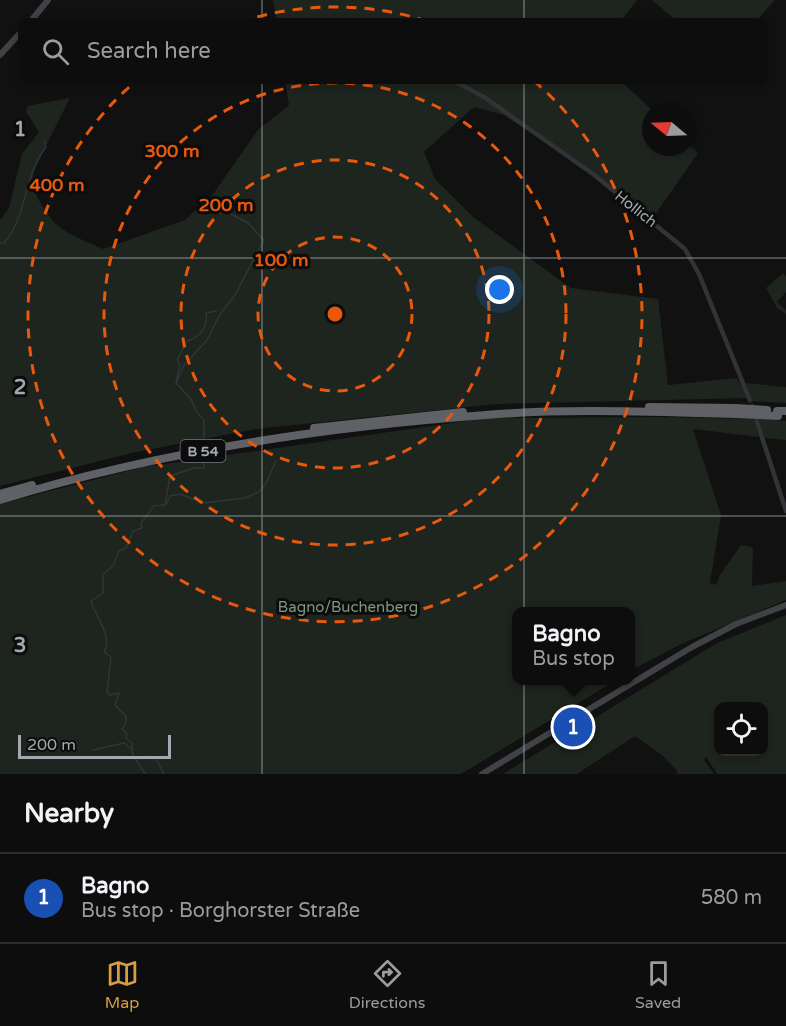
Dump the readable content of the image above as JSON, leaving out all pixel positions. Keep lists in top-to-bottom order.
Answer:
{
  "streets": {
    "highway": ["B 54"],
    "street": ["Hollich"]
  },
  "parks": ["Bagno/Buchenberg"],
  "scale_bar": "200 m",
  "north": "left",
  "page": {
    "search": "Search here",
    "popup": ["Bagno", "Bus stop"],
    "pins": "1",
    "scale": "200 m",
    "heading": "Nearby",
    "list": [
      {
        "mark": "1",
        "name": "Bagno",
        "note": "Bus stop · Borghorster Straße",
        "value": "580 m"
      }
    ],
    "nav": ["Map", "Directions", "Saved"]
  },
  "grid": {
    "rows": ["1", "2", "3"]
  },
  "rings": [
    "300 m",
    "400 m",
    "200 m",
    "100 m"
  ]
}
